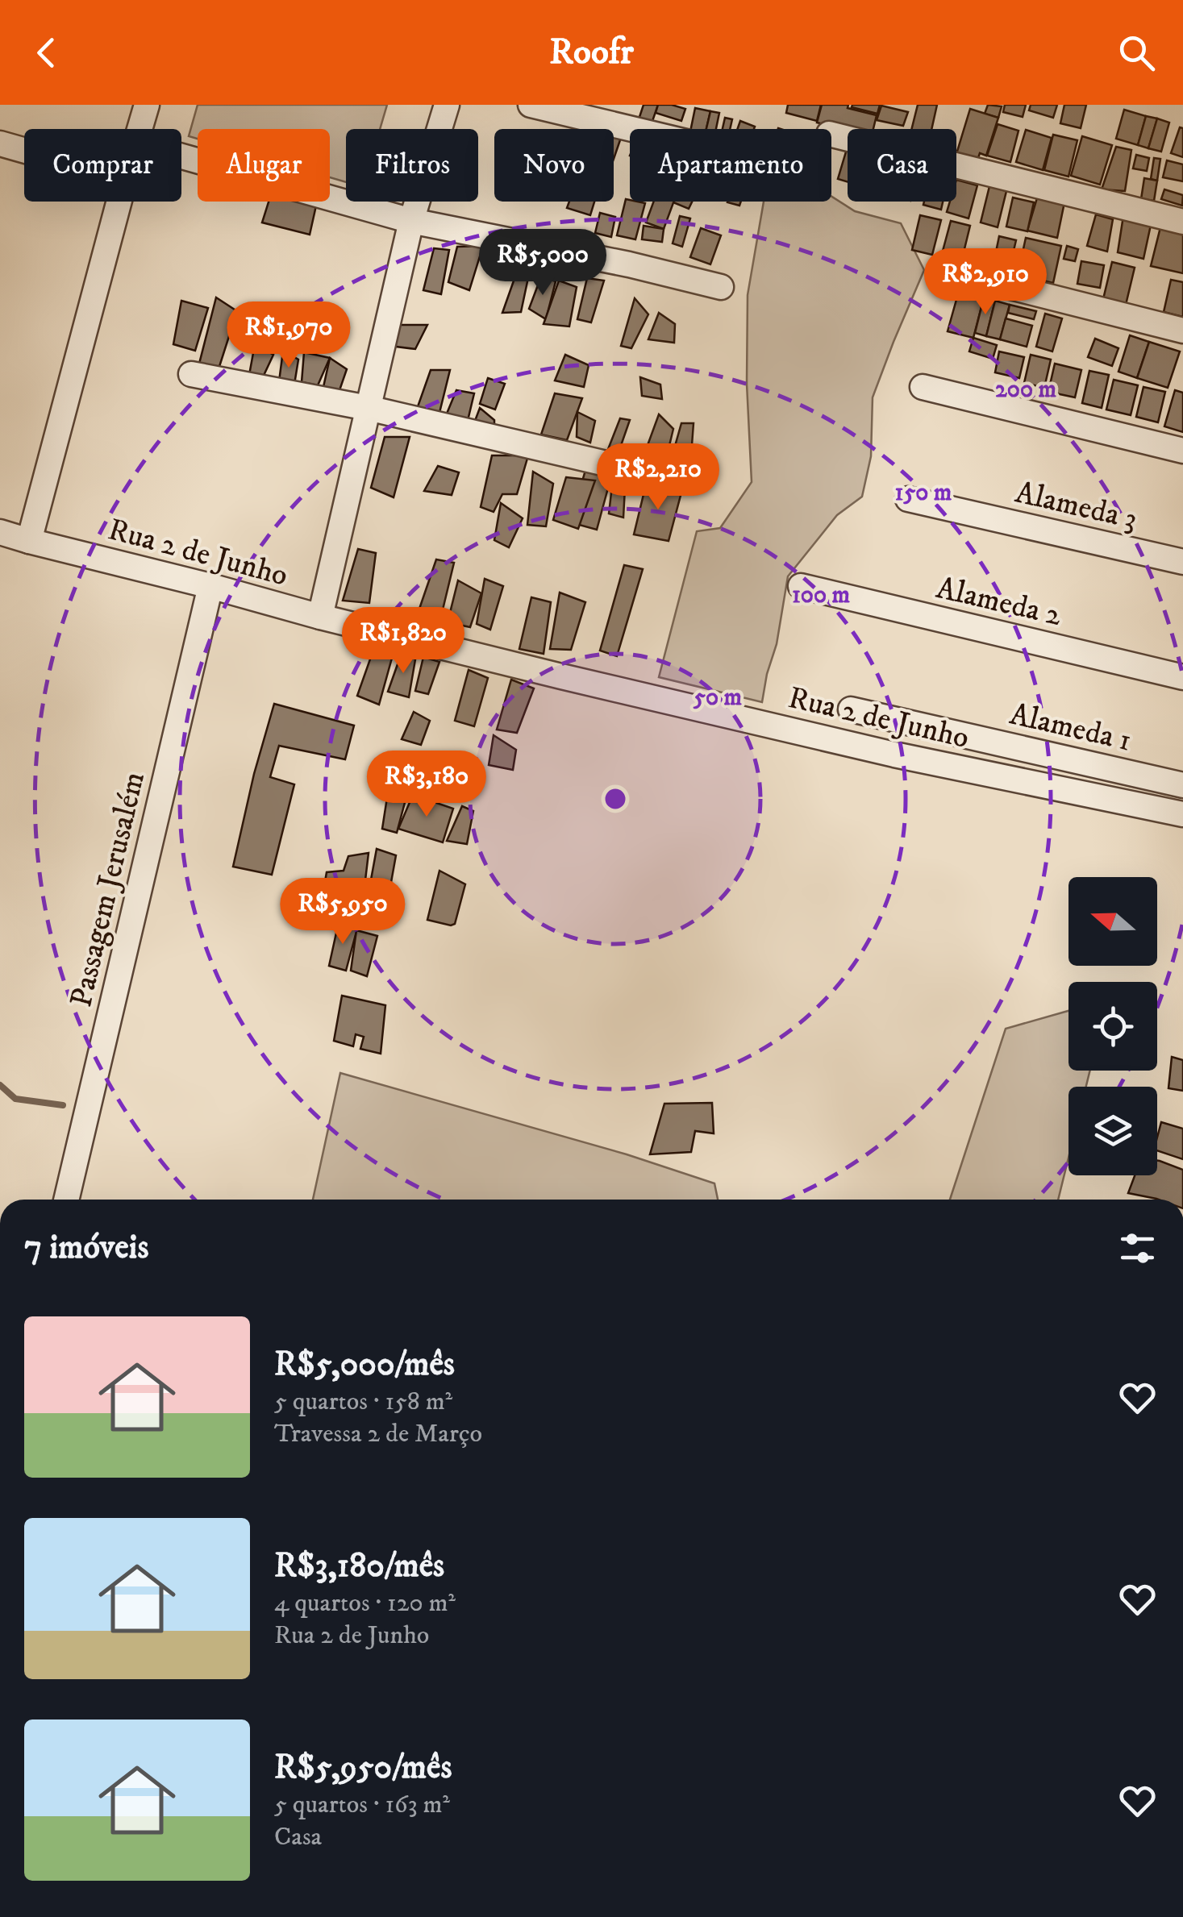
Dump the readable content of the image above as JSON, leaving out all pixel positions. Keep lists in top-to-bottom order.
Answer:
{
  "streets": {
    "street": [
      "Alameda 3",
      "Rua 2 de Junho",
      "Alameda 2",
      "Alameda 1",
      "Passagem Jerusalém"
    ]
  },
  "crossings": [
    ["Rua 2 de Junho", "Passagem Jerusalém"]
  ],
  "north": "left",
  "page": {
    "header": "Roofr",
    "chip": [
      "Comprar",
      "Alugar",
      "Filtros",
      "Novo",
      "Apartamento",
      "Casa"
    ],
    "price": [
      "R$5,000",
      "R$2,910",
      "R$1,970",
      "R$2,210",
      "R$1,820",
      "R$3,180",
      "R$5,950"
    ],
    "heading": "7 imóveis",
    "list": [
      {
        "name": "R$5,000/mês",
        "note": "5 quartos · 158 m² · Travessa 2 de Março"
      },
      {
        "name": "R$3,180/mês",
        "note": "4 quartos · 120 m² · Rua 2 de Junho"
      },
      {
        "name": "R$5,950/mês",
        "note": "5 quartos · 163 m² · Casa"
      }
    ]
  },
  "rings": [
    "200 m",
    "150 m",
    "100 m",
    "50 m"
  ]
}
